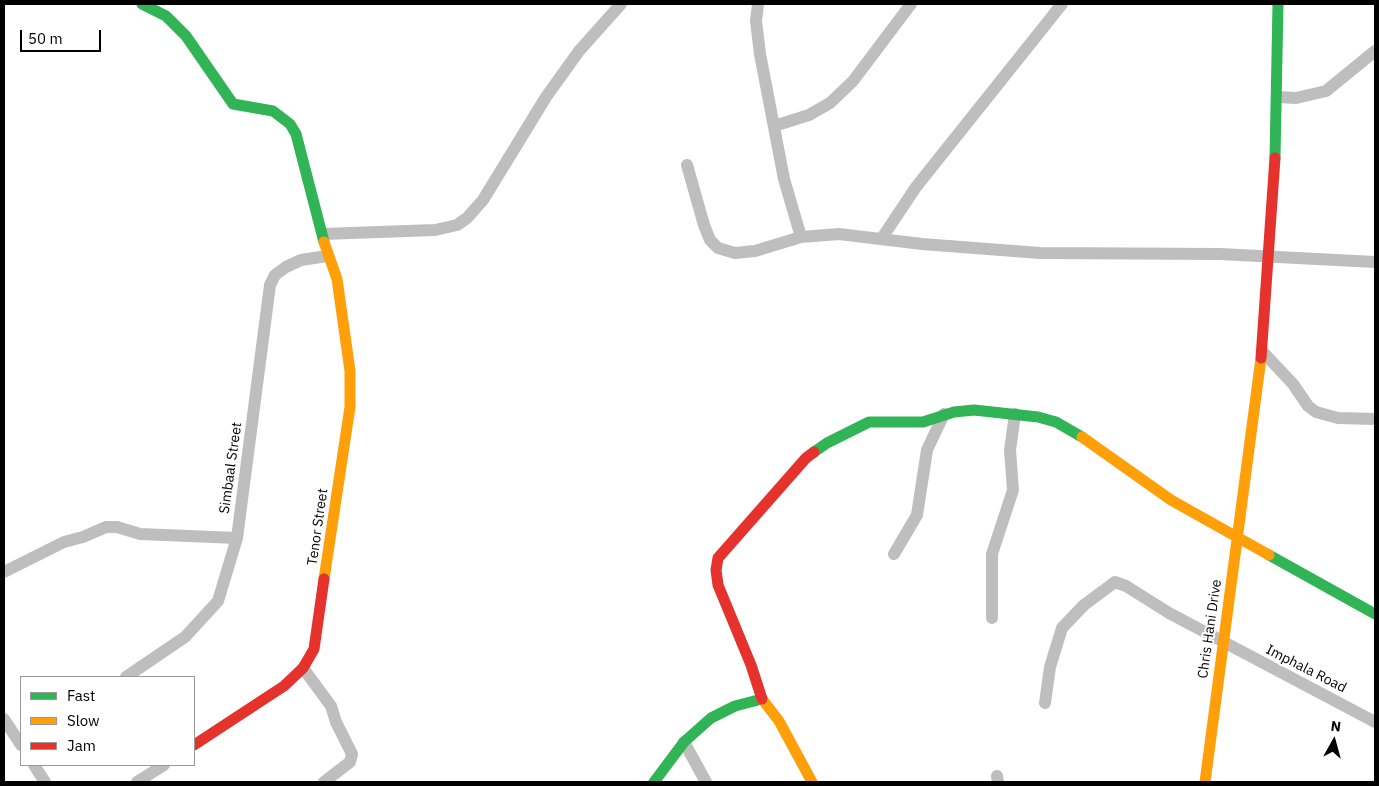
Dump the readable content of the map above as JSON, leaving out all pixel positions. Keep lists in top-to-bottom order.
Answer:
{
  "streets": {
    "street": [
      "Simbaal Street",
      "Tenor Street",
      "Chris Hani Drive",
      "Imphala Road"
    ]
  },
  "crossings": [
    ["Simbaal Street", "Tenor Street"],
    ["Chris Hani Drive", "Imphala Road"]
  ],
  "legend": ["Fast", "Slow", "Jam"],
  "scale_bar": "50 m",
  "north": "top"
}
